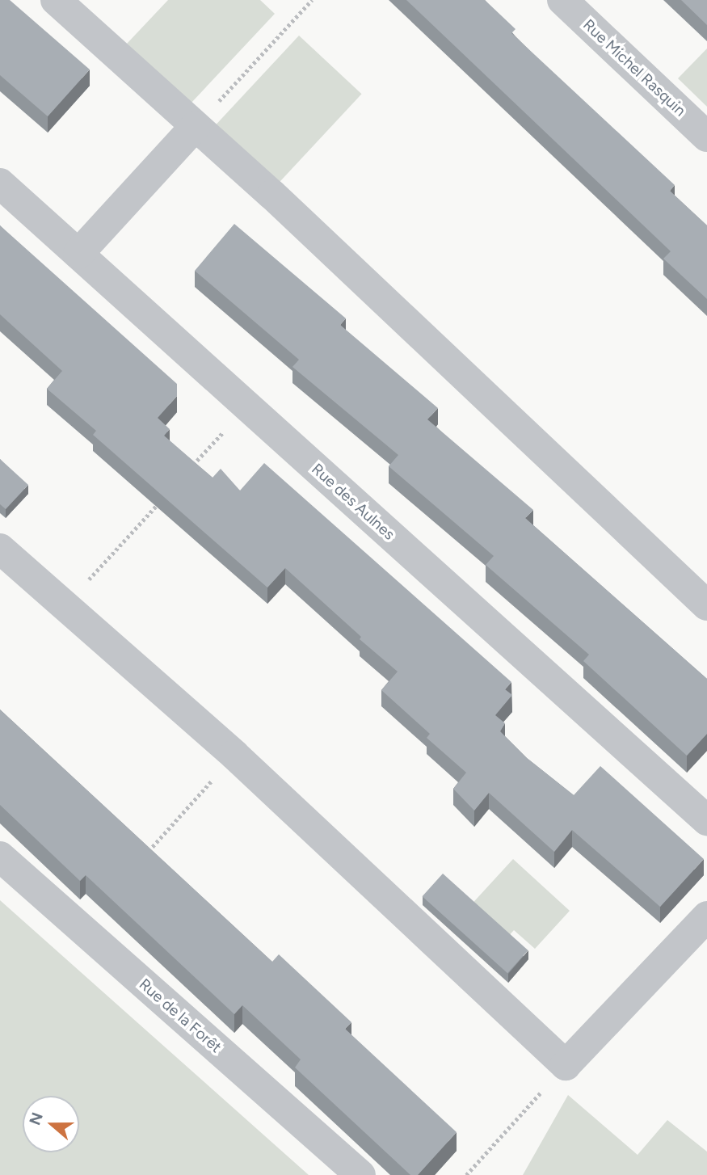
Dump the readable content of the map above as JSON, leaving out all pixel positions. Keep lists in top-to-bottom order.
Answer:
{
  "streets": {
    "street": ["Rue Michel Rasquin", "Rue des Aulnes", "Rue de la Forêt"]
  },
  "north": "left"
}
